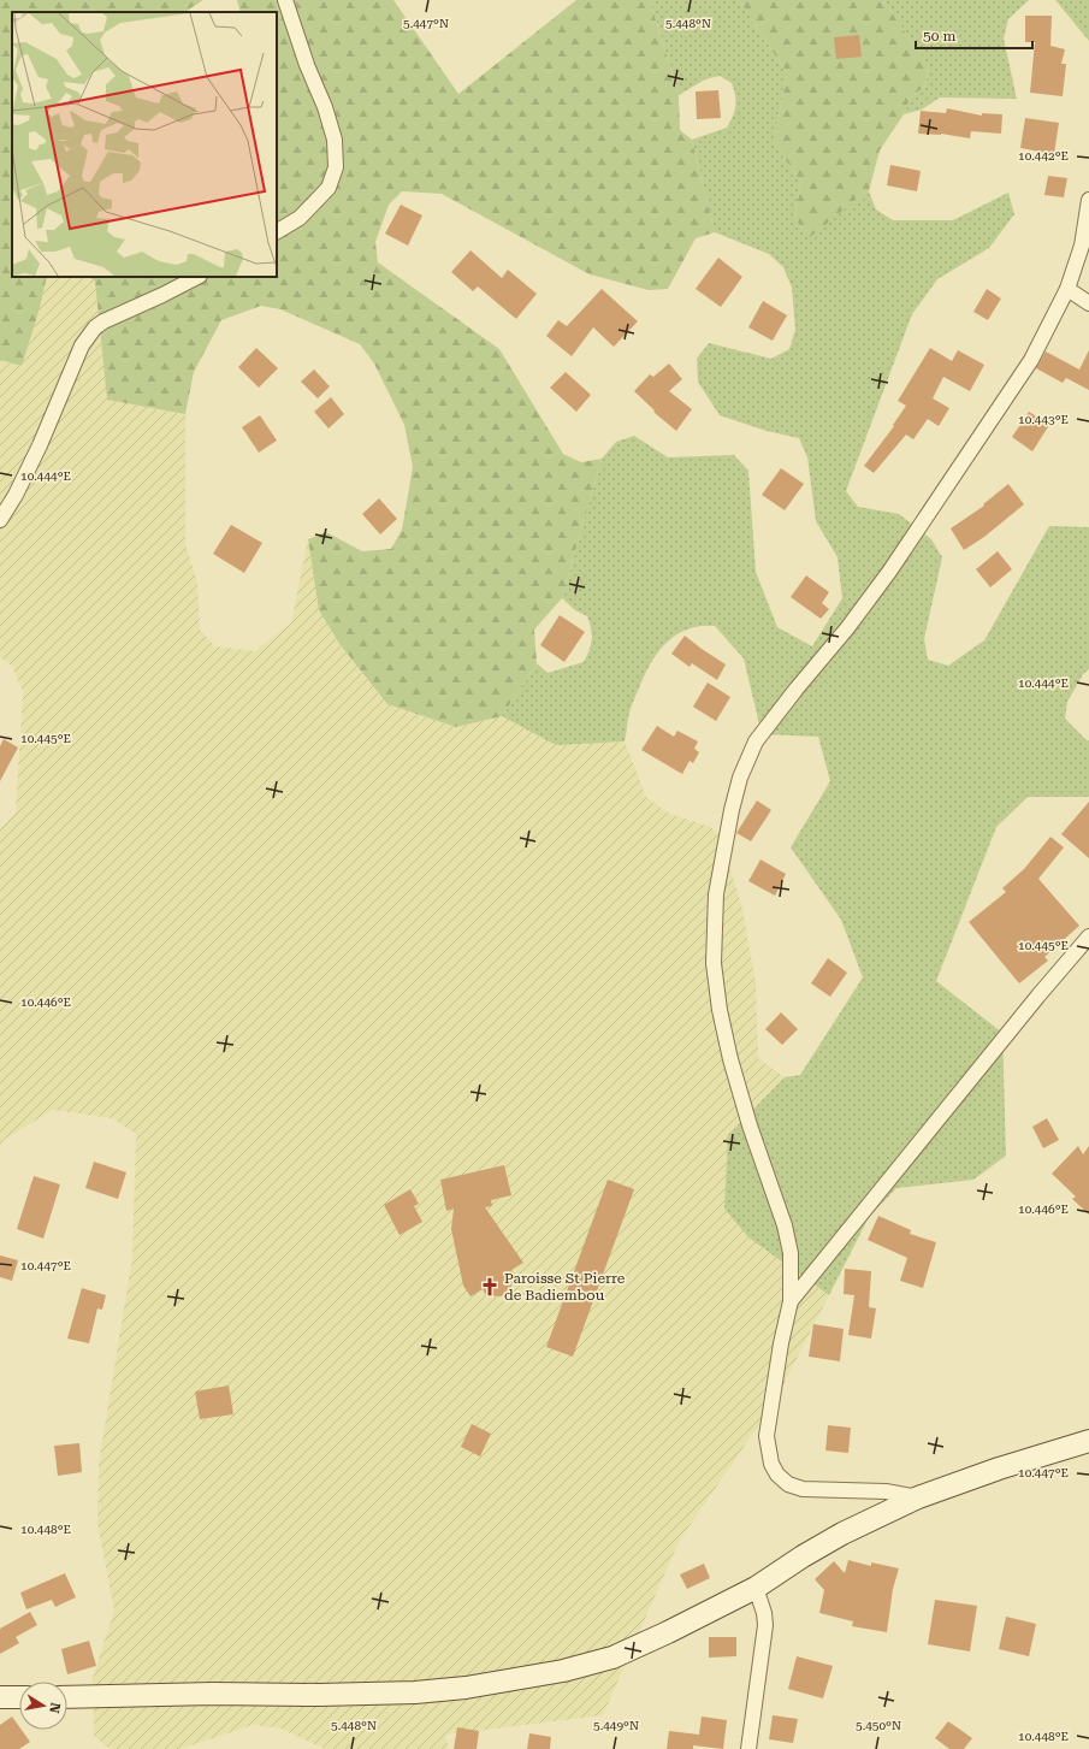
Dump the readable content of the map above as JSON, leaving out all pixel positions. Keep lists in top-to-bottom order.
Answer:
{
  "places": {
    "church": ["Paroisse St Pierre de Badiembou"]
  },
  "scale_bar": "50 m",
  "north": "right",
  "coordinates": [
    "5.447°N",
    "5.448°N",
    "10.442°E",
    "10.443°E",
    "10.444°E",
    "10.445°E",
    "10.446°E",
    "10.447°E",
    "10.448°E",
    "5.449°N",
    "5.450°N"
  ]
}
